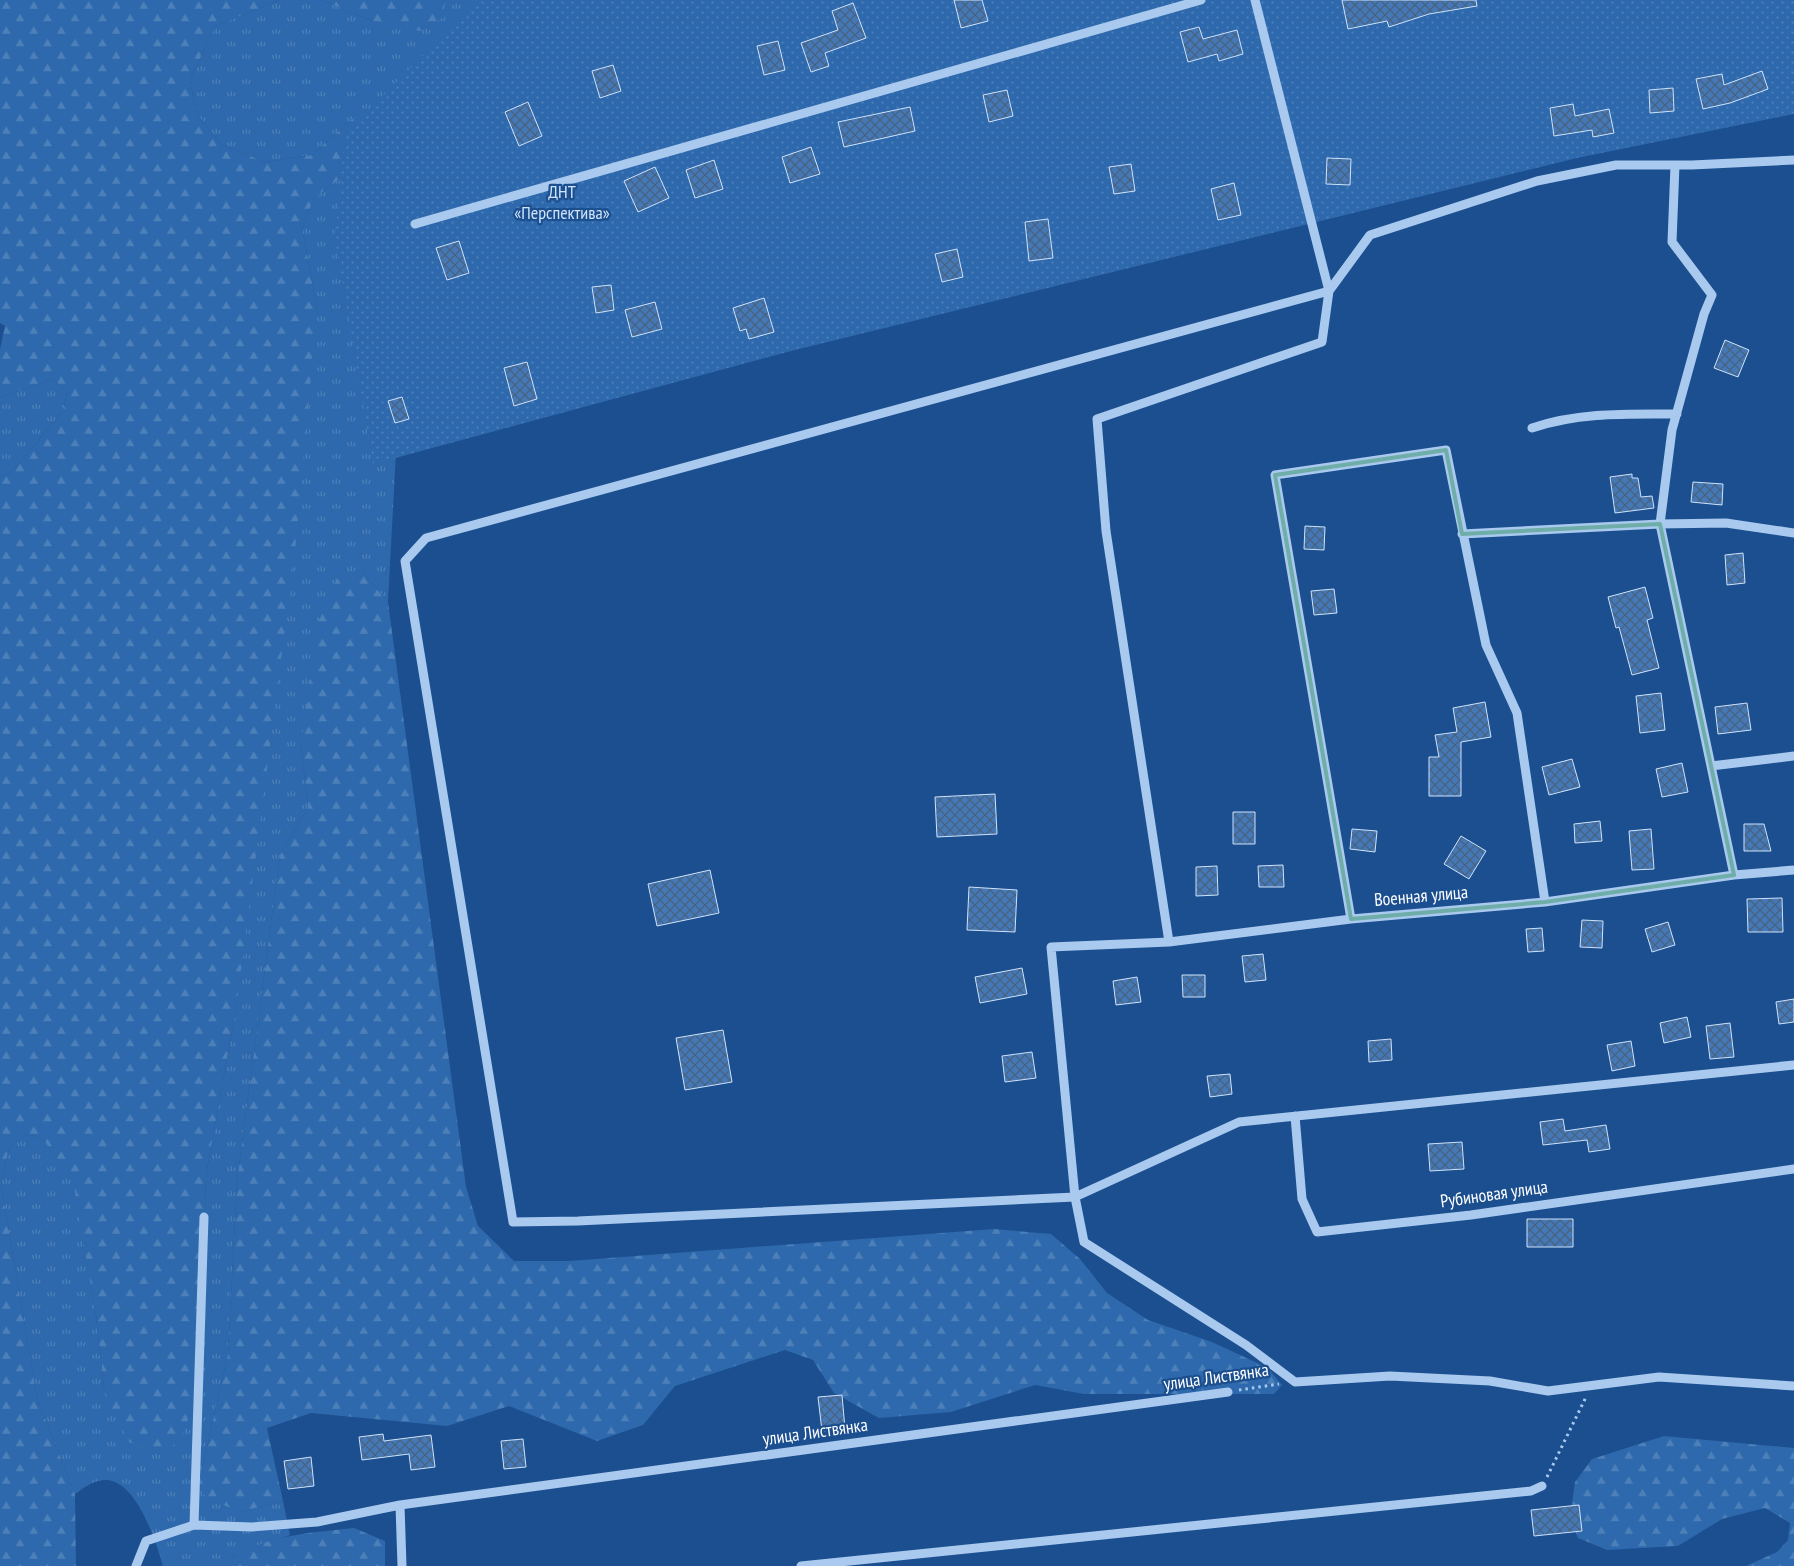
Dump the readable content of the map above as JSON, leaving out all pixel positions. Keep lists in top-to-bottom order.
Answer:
{
  "streets": {
    "street": ["Военная улица", "Рубиновая улица", "улица Листвянка"]
  },
  "parks": ["ДНТ «Перспектива»"]
}
